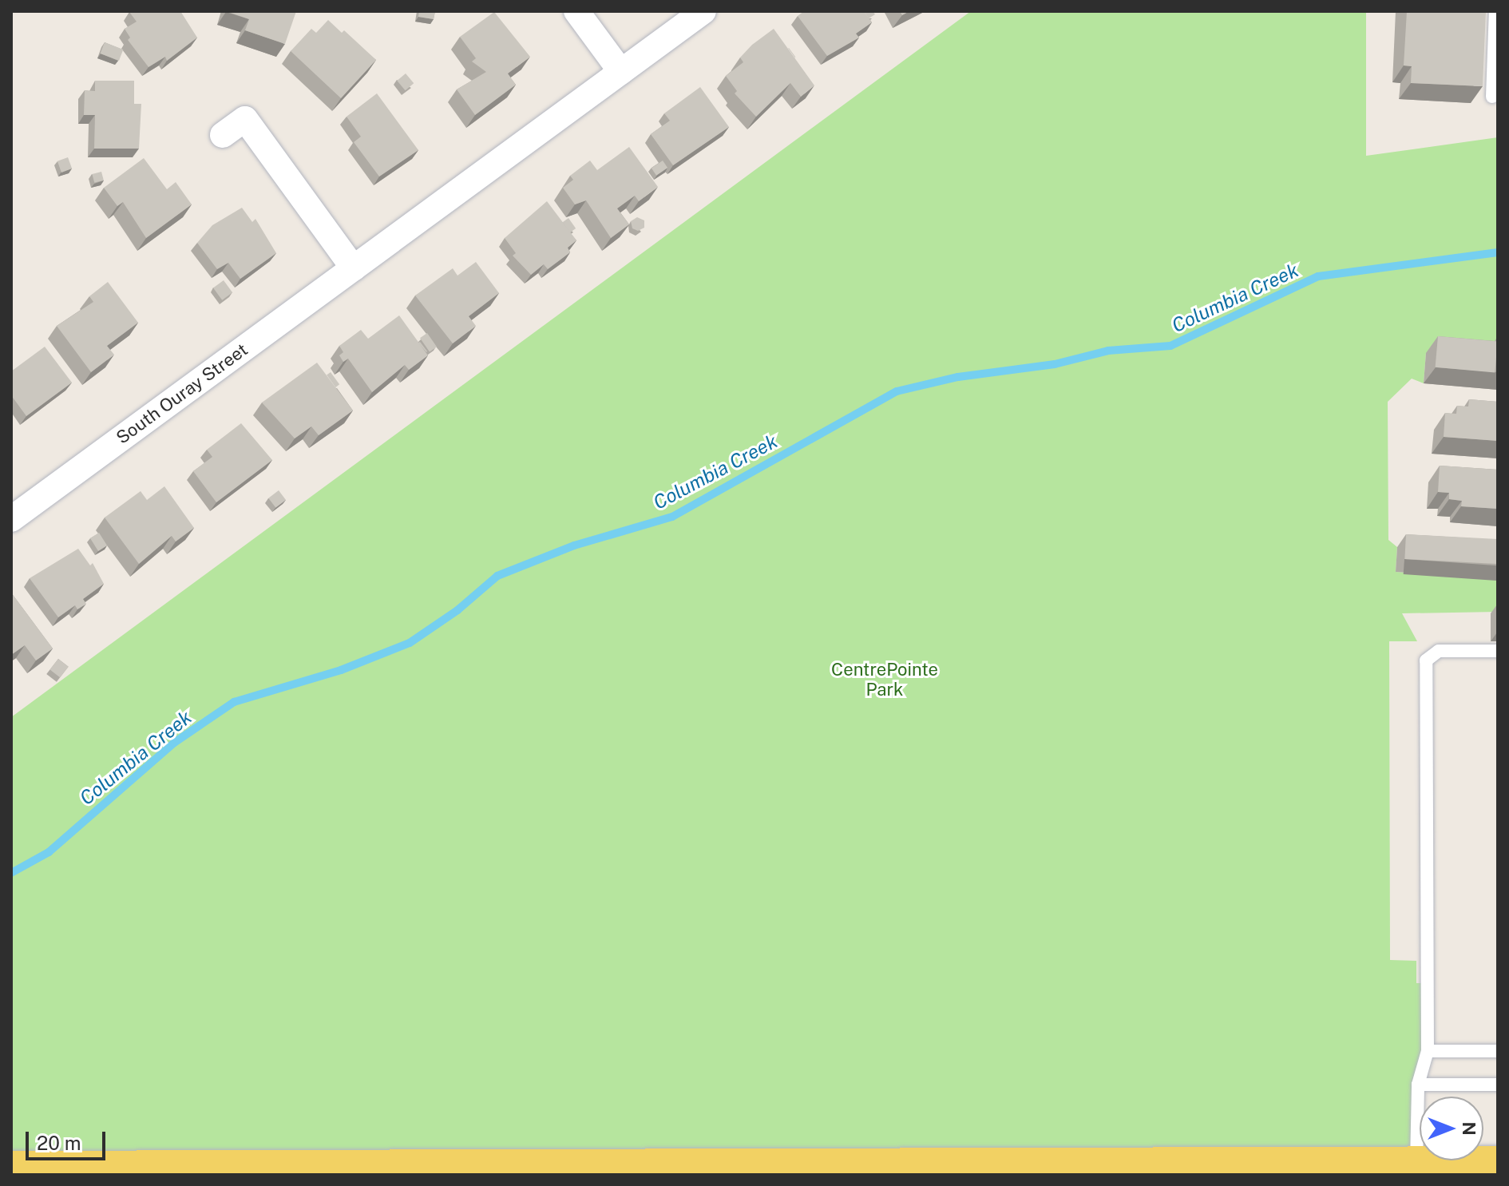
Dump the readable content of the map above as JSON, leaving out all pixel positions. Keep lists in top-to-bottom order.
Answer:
{
  "streets": {
    "street": ["South Ouray Street"]
  },
  "water": ["Columbia Creek"],
  "parks": ["CentrePointe Park"],
  "scale_bar": "20 m",
  "north": "right"
}
